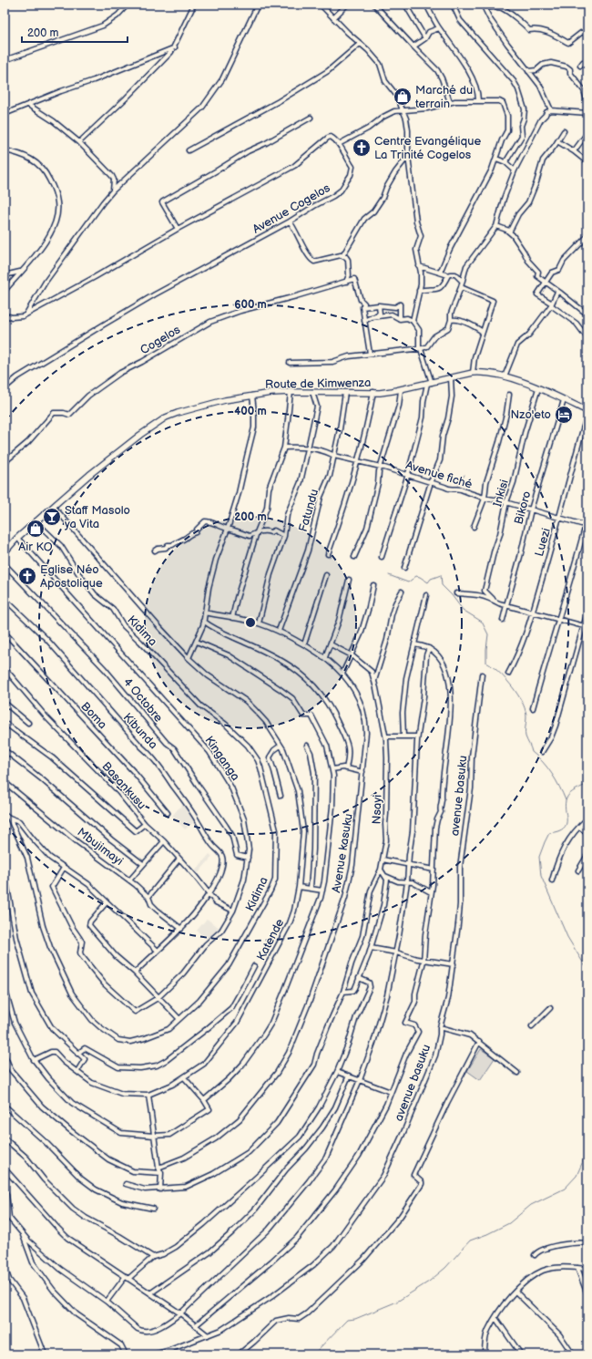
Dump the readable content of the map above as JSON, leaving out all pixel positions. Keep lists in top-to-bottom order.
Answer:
{
  "streets": {
    "street": [
      "Avenue Cogelos",
      "Cogelos",
      "Route de Kimwenza",
      "Avenue fiché",
      "Inkisi",
      "Bikoro",
      "Fatundu",
      "Luezi",
      "Kidima",
      "4 Octobre",
      "Boma",
      "Kibunda",
      "Kinganga",
      "Basankusu",
      "avenue basuku",
      "Nsayi",
      "Mbujimayi",
      "Avenue kasuku",
      "Katende"
    ]
  },
  "crossings": [
    ["Route de Kimwenza", "Inkisi"],
    ["Route de Kimwenza", "Bikoro"],
    ["Route de Kimwenza", "Fatundu"],
    ["Route de Kimwenza", "Luezi"],
    ["Route de Kimwenza", "Kidima"],
    ["Route de Kimwenza", "Kinganga"],
    ["Route de Kimwenza", "Katende"],
    ["Avenue fiché", "Inkisi"],
    ["Avenue fiché", "Bikoro"],
    ["Avenue fiché", "Fatundu"],
    ["Avenue fiché", "Luezi"],
    ["Fatundu", "Avenue kasuku"],
    ["4 Octobre", "Kinganga"],
    ["Kibunda", "Basankusu"],
    ["Kibunda", "Mbujimayi"],
    ["Kinganga", "Basankusu"]
  ],
  "places": {
    "shop": ["Marché du terrain", "Air KO"],
    "church": ["Centre Evangélique La Trinité Cogelos", "Eglise Néo Apostolique"],
    "hotel": ["Nzo'eto"],
    "bar": ["Staff Masolo ya Vita"]
  },
  "scale_bar": "200 m",
  "rings": ["600 m", "400 m", "200 m"]
}
